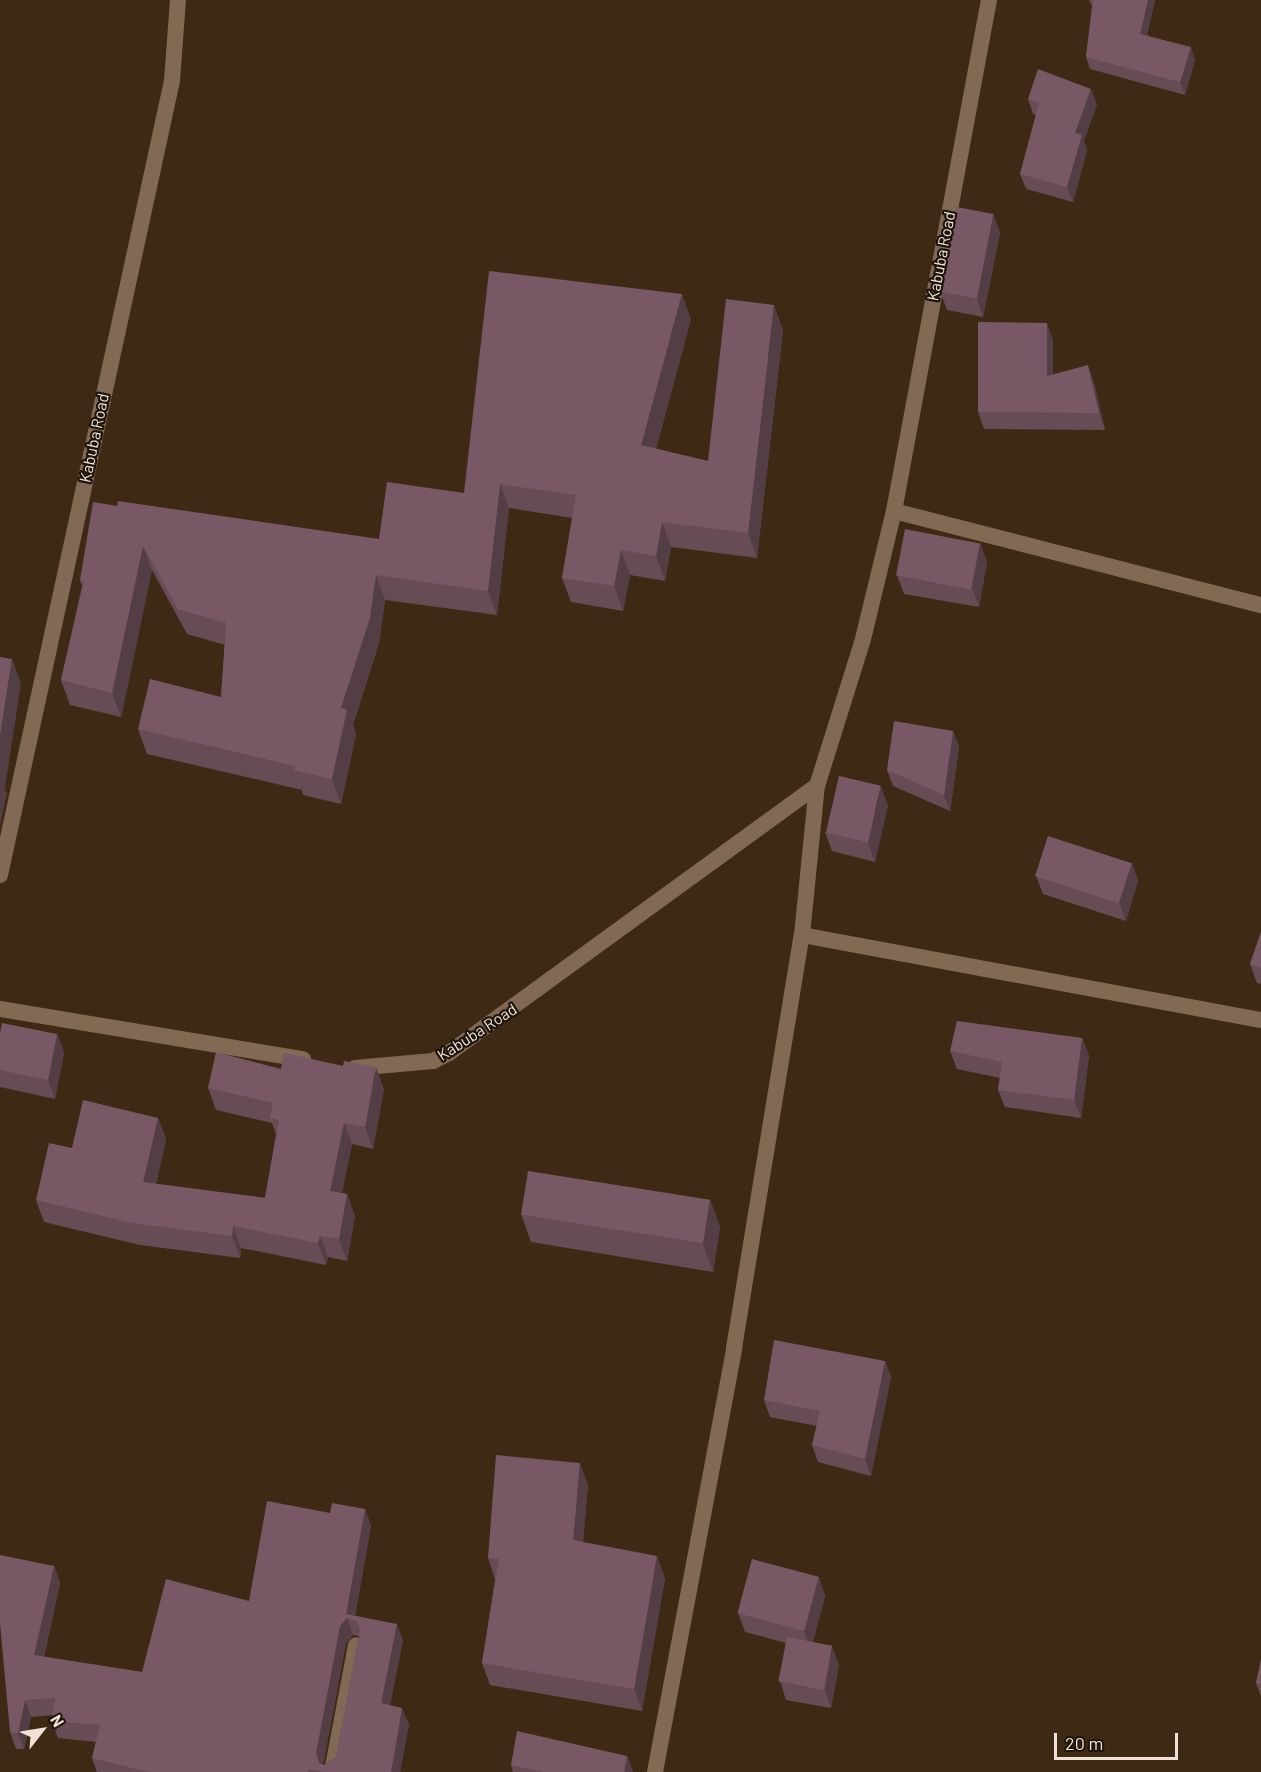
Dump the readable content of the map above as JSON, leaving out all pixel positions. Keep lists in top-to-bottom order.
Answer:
{
  "streets": {
    "street": ["Kabuba Road"]
  },
  "scale_bar": "20 m",
  "north": "top right"
}
